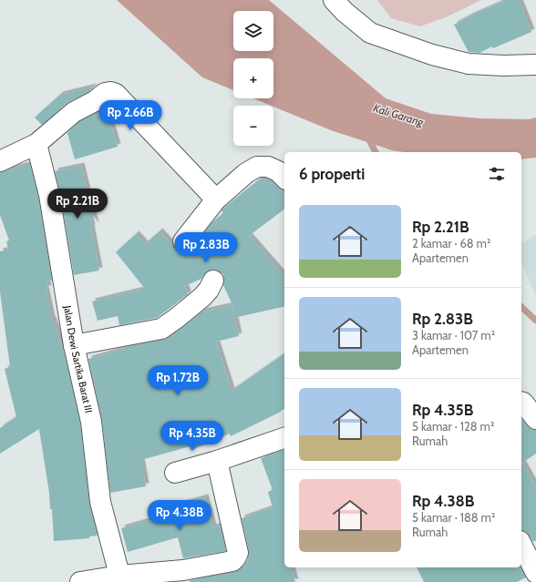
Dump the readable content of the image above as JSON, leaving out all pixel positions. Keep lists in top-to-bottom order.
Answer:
{
  "streets": {
    "street": ["Jalan Dewi Sartika Barat III"]
  },
  "water": ["Kali Garang"],
  "page": {
    "map_buttons": ["+", "−"],
    "price": [
      "Rp 2.66B",
      "Rp 2.21B",
      "Rp 2.83B",
      "Rp 1.72B",
      "Rp 4.35B",
      "Rp 4.38B"
    ],
    "heading": "6 properti",
    "list": [
      {
        "name": "Rp 2.21B",
        "note": "2 kamar · 68 m² · Apartemen"
      },
      {
        "name": "Rp 2.83B",
        "note": "3 kamar · 107 m² · Apartemen"
      },
      {
        "name": "Rp 4.35B",
        "note": "5 kamar · 128 m² · Rumah"
      },
      {
        "name": "Rp 4.38B",
        "note": "5 kamar · 188 m² · Rumah"
      }
    ]
  }
}
